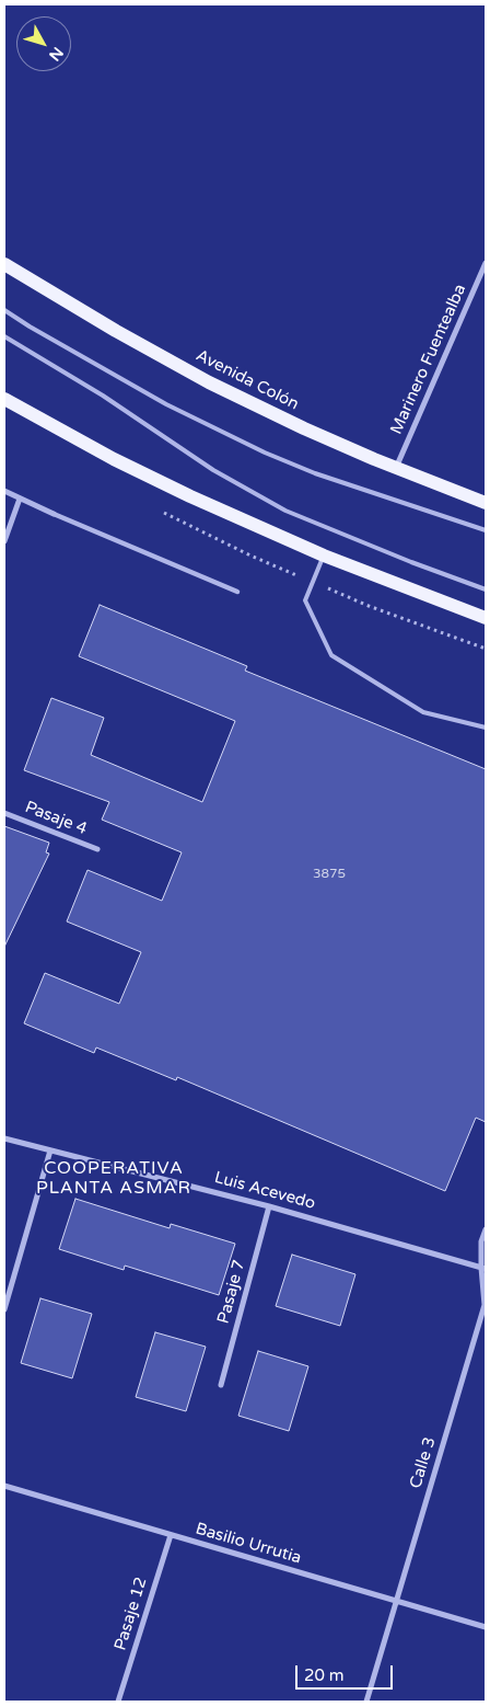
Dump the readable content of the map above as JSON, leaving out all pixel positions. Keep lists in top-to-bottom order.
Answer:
{
  "streets": {
    "main road": ["Avenida Colón"],
    "street": [
      "Marinero Fuentealba",
      "Pasaje 4",
      "Luis Acevedo",
      "Pasaje 7",
      "Calle 3",
      "Basilio Urrutia",
      "Pasaje 12"
    ]
  },
  "crossings": [
    ["Marinero Fuentealba", "Avenida Colón"],
    ["Luis Acevedo", "Pasaje 7"],
    ["Luis Acevedo", "Calle 3"],
    ["Calle 3", "Basilio Urrutia"],
    ["Basilio Urrutia", "Pasaje 12"]
  ],
  "districts": ["COOPERATIVA PLANTA ASMAR"],
  "house_numbers": ["3875"],
  "scale_bar": "20 m",
  "north": "bottom right"
}
